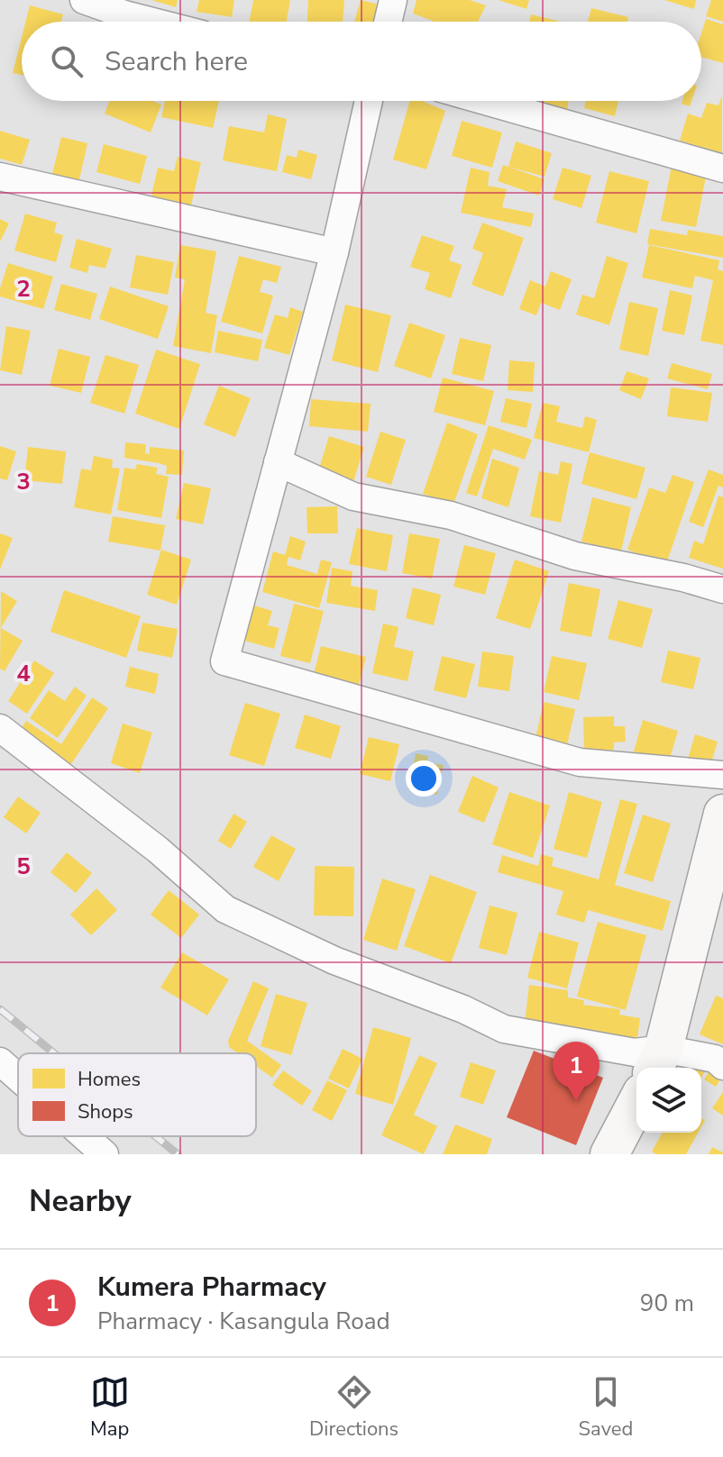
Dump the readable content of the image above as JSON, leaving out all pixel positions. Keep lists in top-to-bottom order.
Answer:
{
  "legend": ["Homes", "Shops"],
  "page": {
    "search": "Search here",
    "pins": "1",
    "heading": "Nearby",
    "list": [
      {
        "mark": "1",
        "name": "Kumera Pharmacy",
        "note": "Pharmacy · Kasangula Road",
        "value": "90 m"
      }
    ],
    "nav": ["Map", "Directions", "Saved"]
  },
  "grid": {
    "rows": [
      "2",
      "3",
      "4",
      "5"
    ]
  }
}
